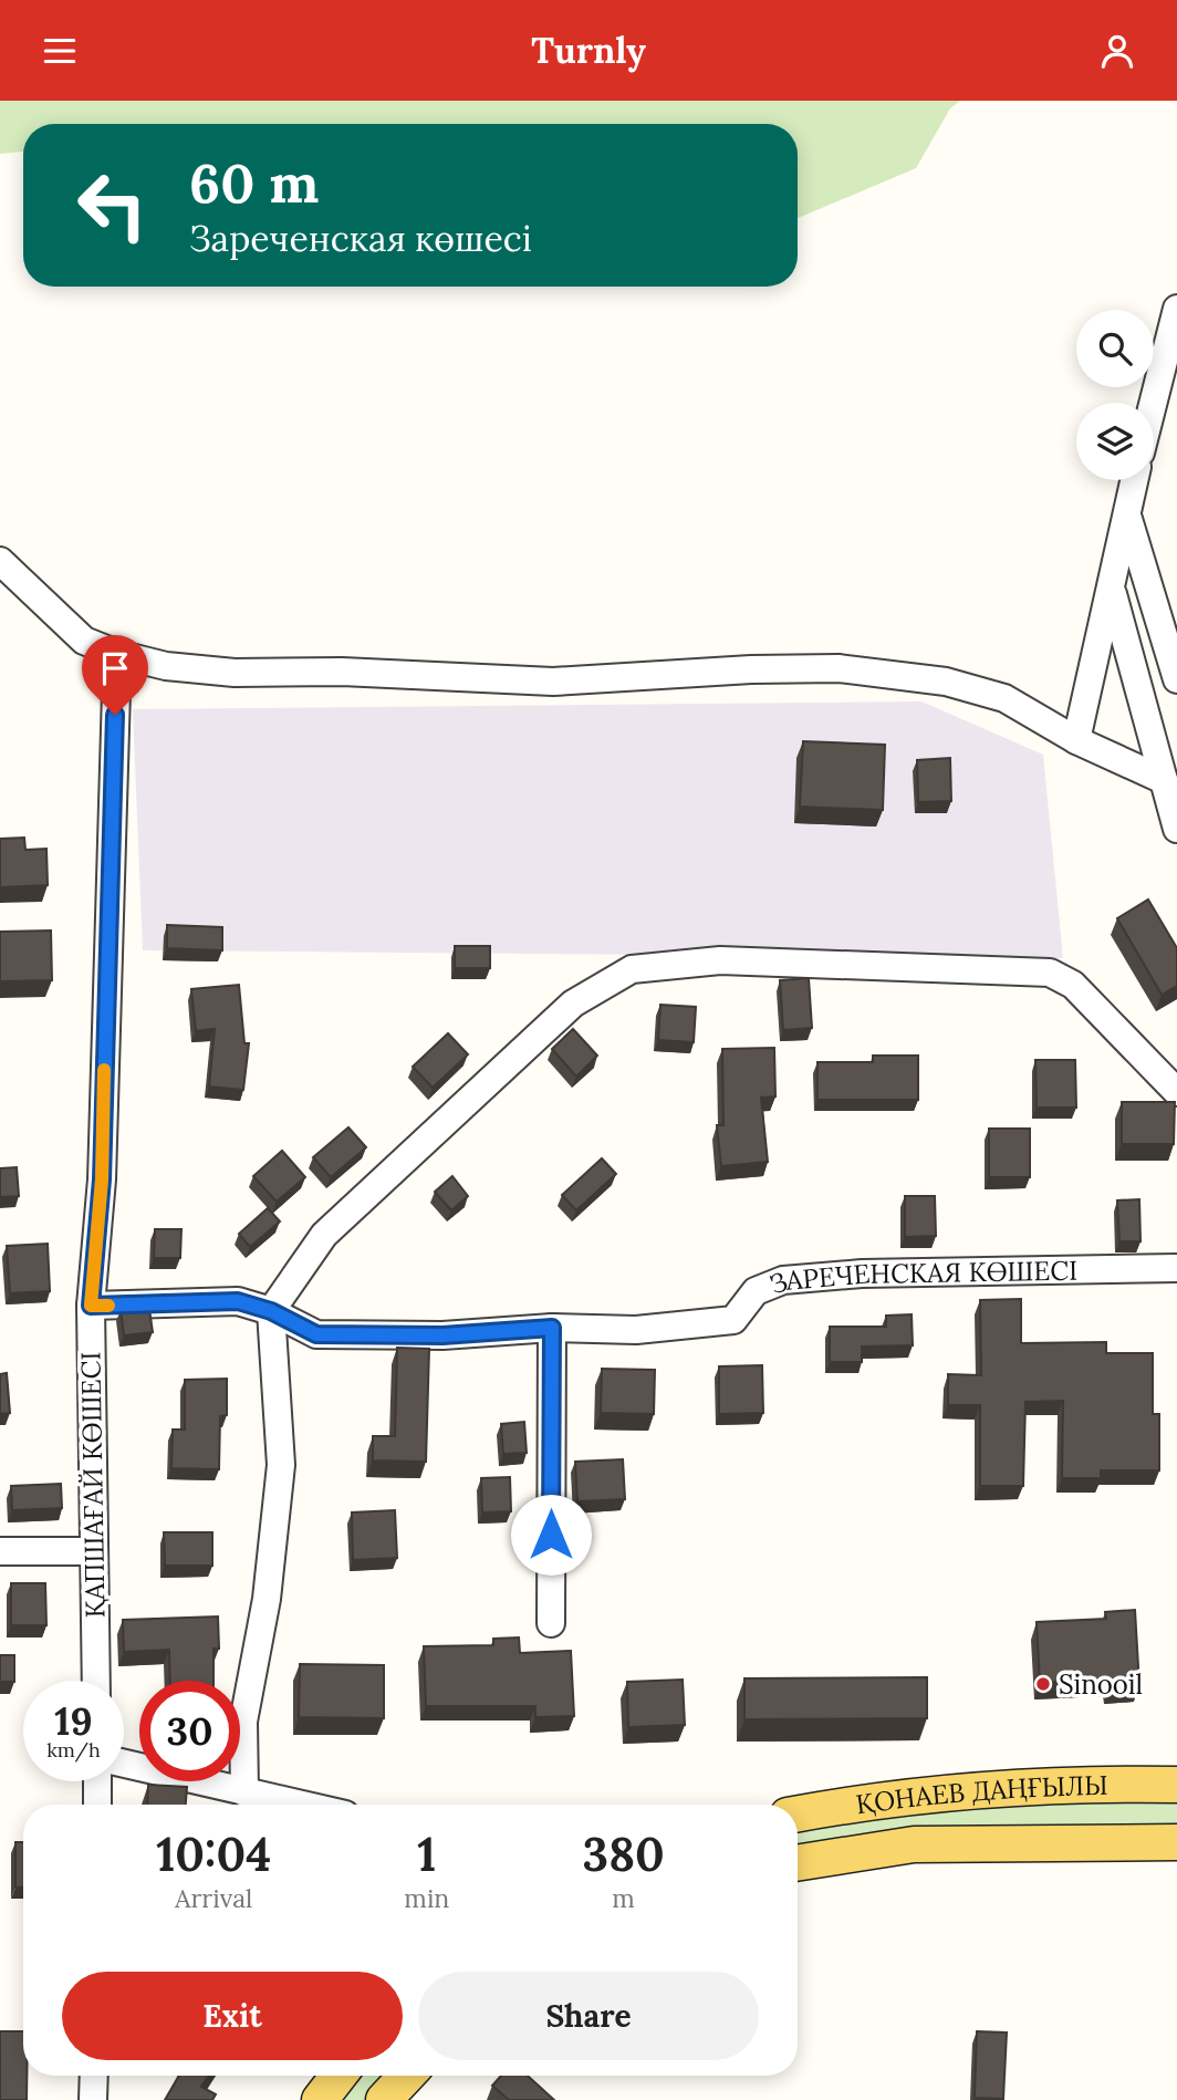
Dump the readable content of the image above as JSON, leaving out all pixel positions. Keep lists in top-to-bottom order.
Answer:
{
  "streets": {
    "main road": ["ҚОНАЕВ ДАҢҒЫЛЫ"],
    "street": ["ЗАРЕЧЕНСКАЯ КӨШЕСІ", "ҚАПШАҒАЙ КӨШЕСІ"]
  },
  "crossings": [
    ["ЗАРЕЧЕНСКАЯ КӨШЕСІ", "ҚАПШАҒАЙ КӨШЕСІ"]
  ],
  "places": ["Sinooil"],
  "page": {
    "header": "Turnly",
    "turn": ["60 m", "Зареченская көшесі"],
    "speed": "19 km/h",
    "limit": "30",
    "eta": [
      "10:04",
      "Arrival",
      "1",
      "min",
      "380",
      "m"
    ],
    "buttons": ["Exit", "Share"]
  }
}
